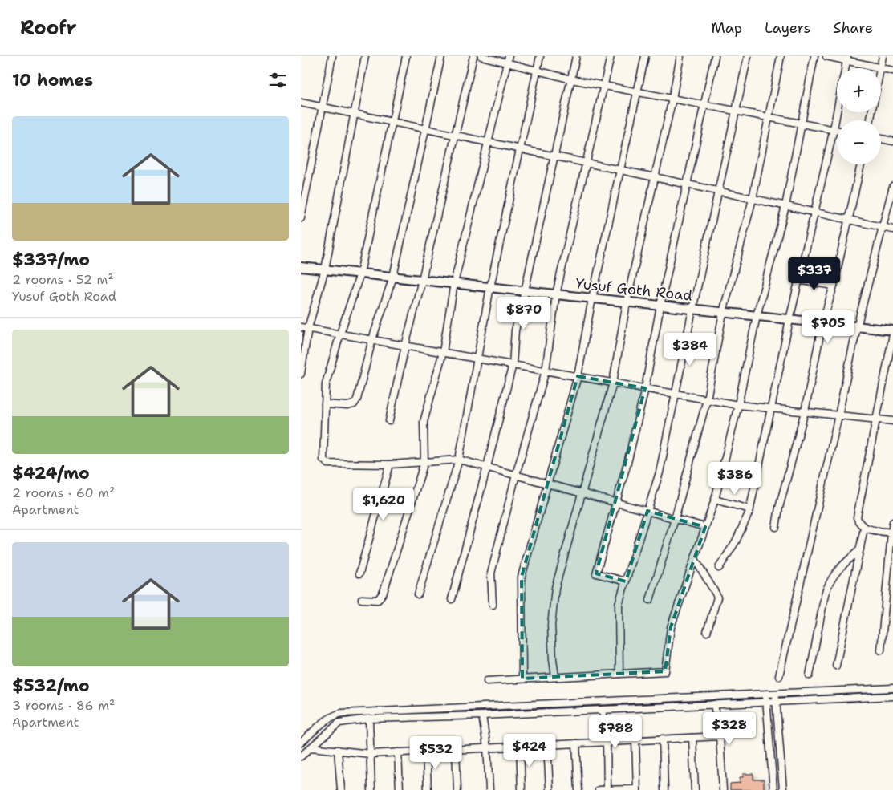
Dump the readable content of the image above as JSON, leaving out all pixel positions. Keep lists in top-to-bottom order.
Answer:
{
  "streets": {
    "street": ["Yusuf Goth Road"]
  },
  "page": {
    "header": "Roofr",
    "nav": ["Map", "Layers", "Share"],
    "heading": "10 homes",
    "map_buttons": ["+", "−"],
    "list": [
      {
        "name": "$337/mo",
        "note": "2 rooms · 52 m² · Yusuf Goth Road"
      },
      {
        "name": "$424/mo",
        "note": "2 rooms · 60 m² · Apartment"
      },
      {
        "name": "$532/mo",
        "note": "3 rooms · 86 m² · Apartment"
      }
    ],
    "price": [
      "$337",
      "$870",
      "$705",
      "$384",
      "$386",
      "$1,620",
      "$328",
      "$788",
      "$424",
      "$532"
    ]
  }
}
